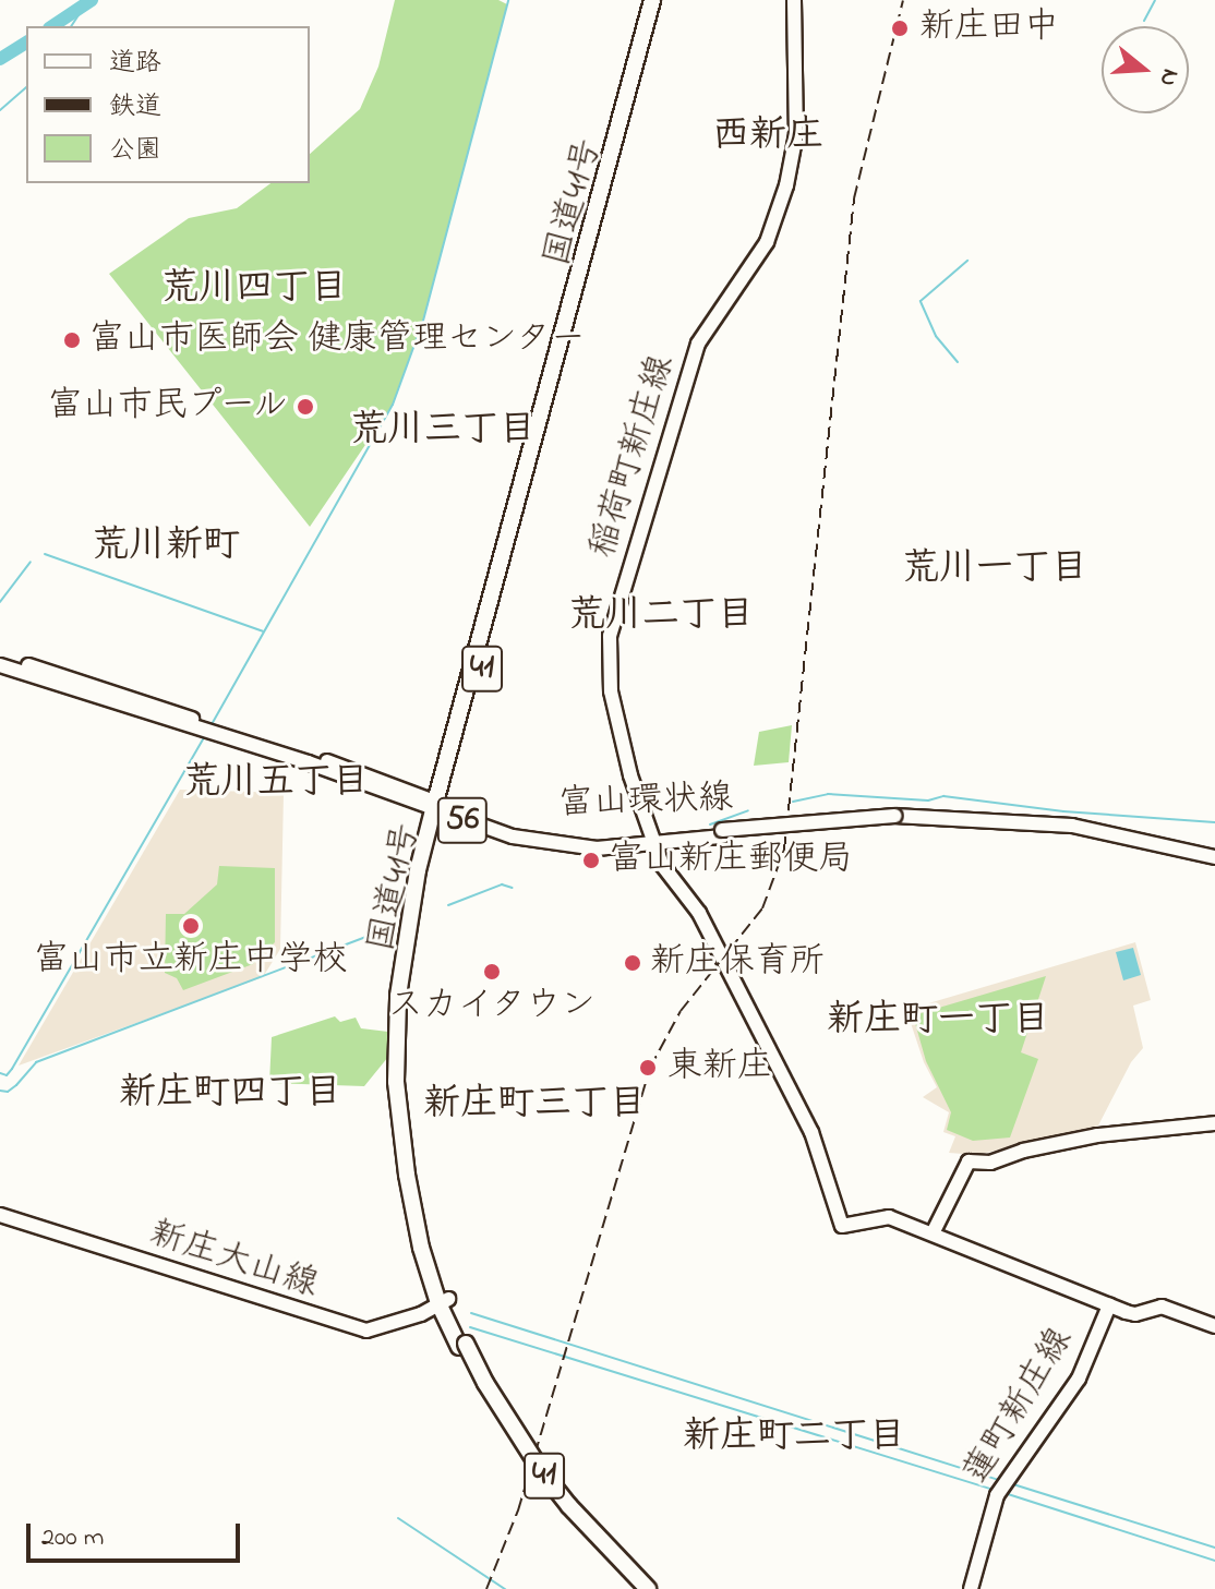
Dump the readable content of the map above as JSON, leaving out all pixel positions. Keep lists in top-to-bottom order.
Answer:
{
  "streets": {
    "highway": ["国道41号", "41"],
    "main road": [
      "稲荷町新庄線",
      "富山環状線",
      "56",
      "新庄大山線",
      "蓮町新庄線"
    ]
  },
  "crossings": [
    ["国道41号", "富山環状線"],
    ["国道41号", "新庄大山線"],
    ["稲荷町新庄線", "富山環状線"],
    ["稲荷町新庄線", "蓮町新庄線"]
  ],
  "districts": [
    "西新庄",
    "荒川四丁目",
    "荒川三丁目",
    "荒川新町",
    "荒川一丁目",
    "荒川二丁目",
    "荒川五丁目",
    "新庄町一丁目",
    "新庄町四丁目",
    "新庄町三丁目",
    "新庄町二丁目"
  ],
  "places": [
    "新庄田中",
    "富山市医師会 健康管理センター",
    "富山市民プール",
    "富山新庄郵便局",
    "富山市立新庄中学校",
    "新庄保育所",
    "スカイタウン",
    "東新庄"
  ],
  "legend": ["道路", "鉄道", "公園"],
  "scale_bar": "200 m",
  "north": "right"
}
